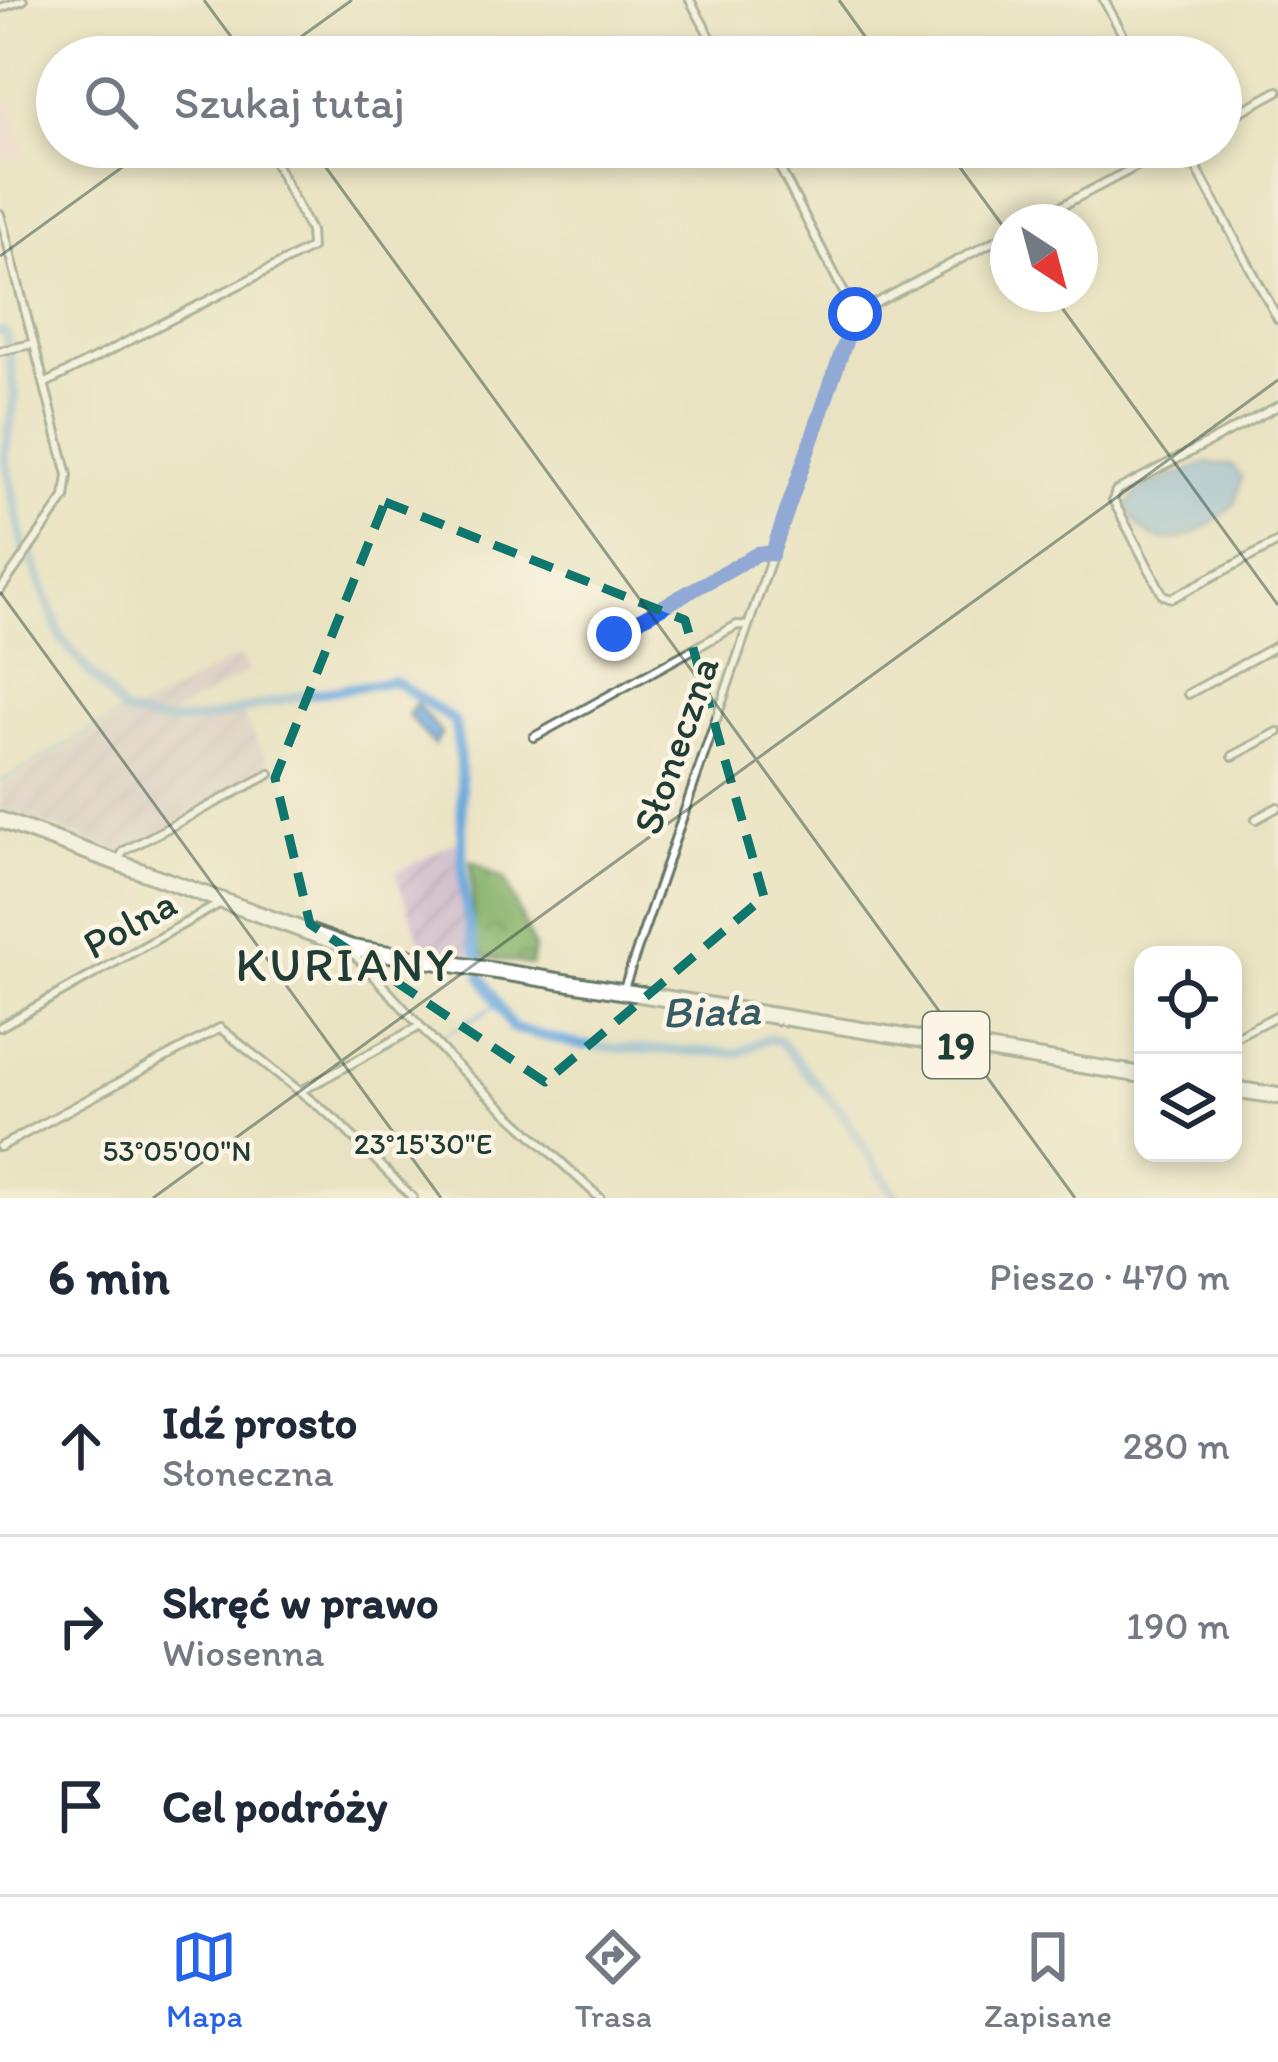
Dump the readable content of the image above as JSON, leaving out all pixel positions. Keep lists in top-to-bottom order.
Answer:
{
  "streets": {
    "highway": ["19"],
    "street": ["Słoneczna", "Polna"]
  },
  "crossings": [
    ["Słoneczna", "19"],
    ["Polna", "19"]
  ],
  "districts": ["KURIANY"],
  "water": ["Biała"],
  "north": "bottom right",
  "page": {
    "search": "Szukaj tutaj",
    "heading": ["6 min", "Pieszo · 470 m"],
    "list": [
      ["Idź prosto", "Słoneczna", "280 m"],
      ["Skręć w prawo", "Wiosenna", "190 m"],
      "Cel podróży"
    ],
    "nav": ["Mapa", "Trasa", "Zapisane"]
  },
  "coordinates": ["23°15'30\"E", "53°05'00\"N"]
}
